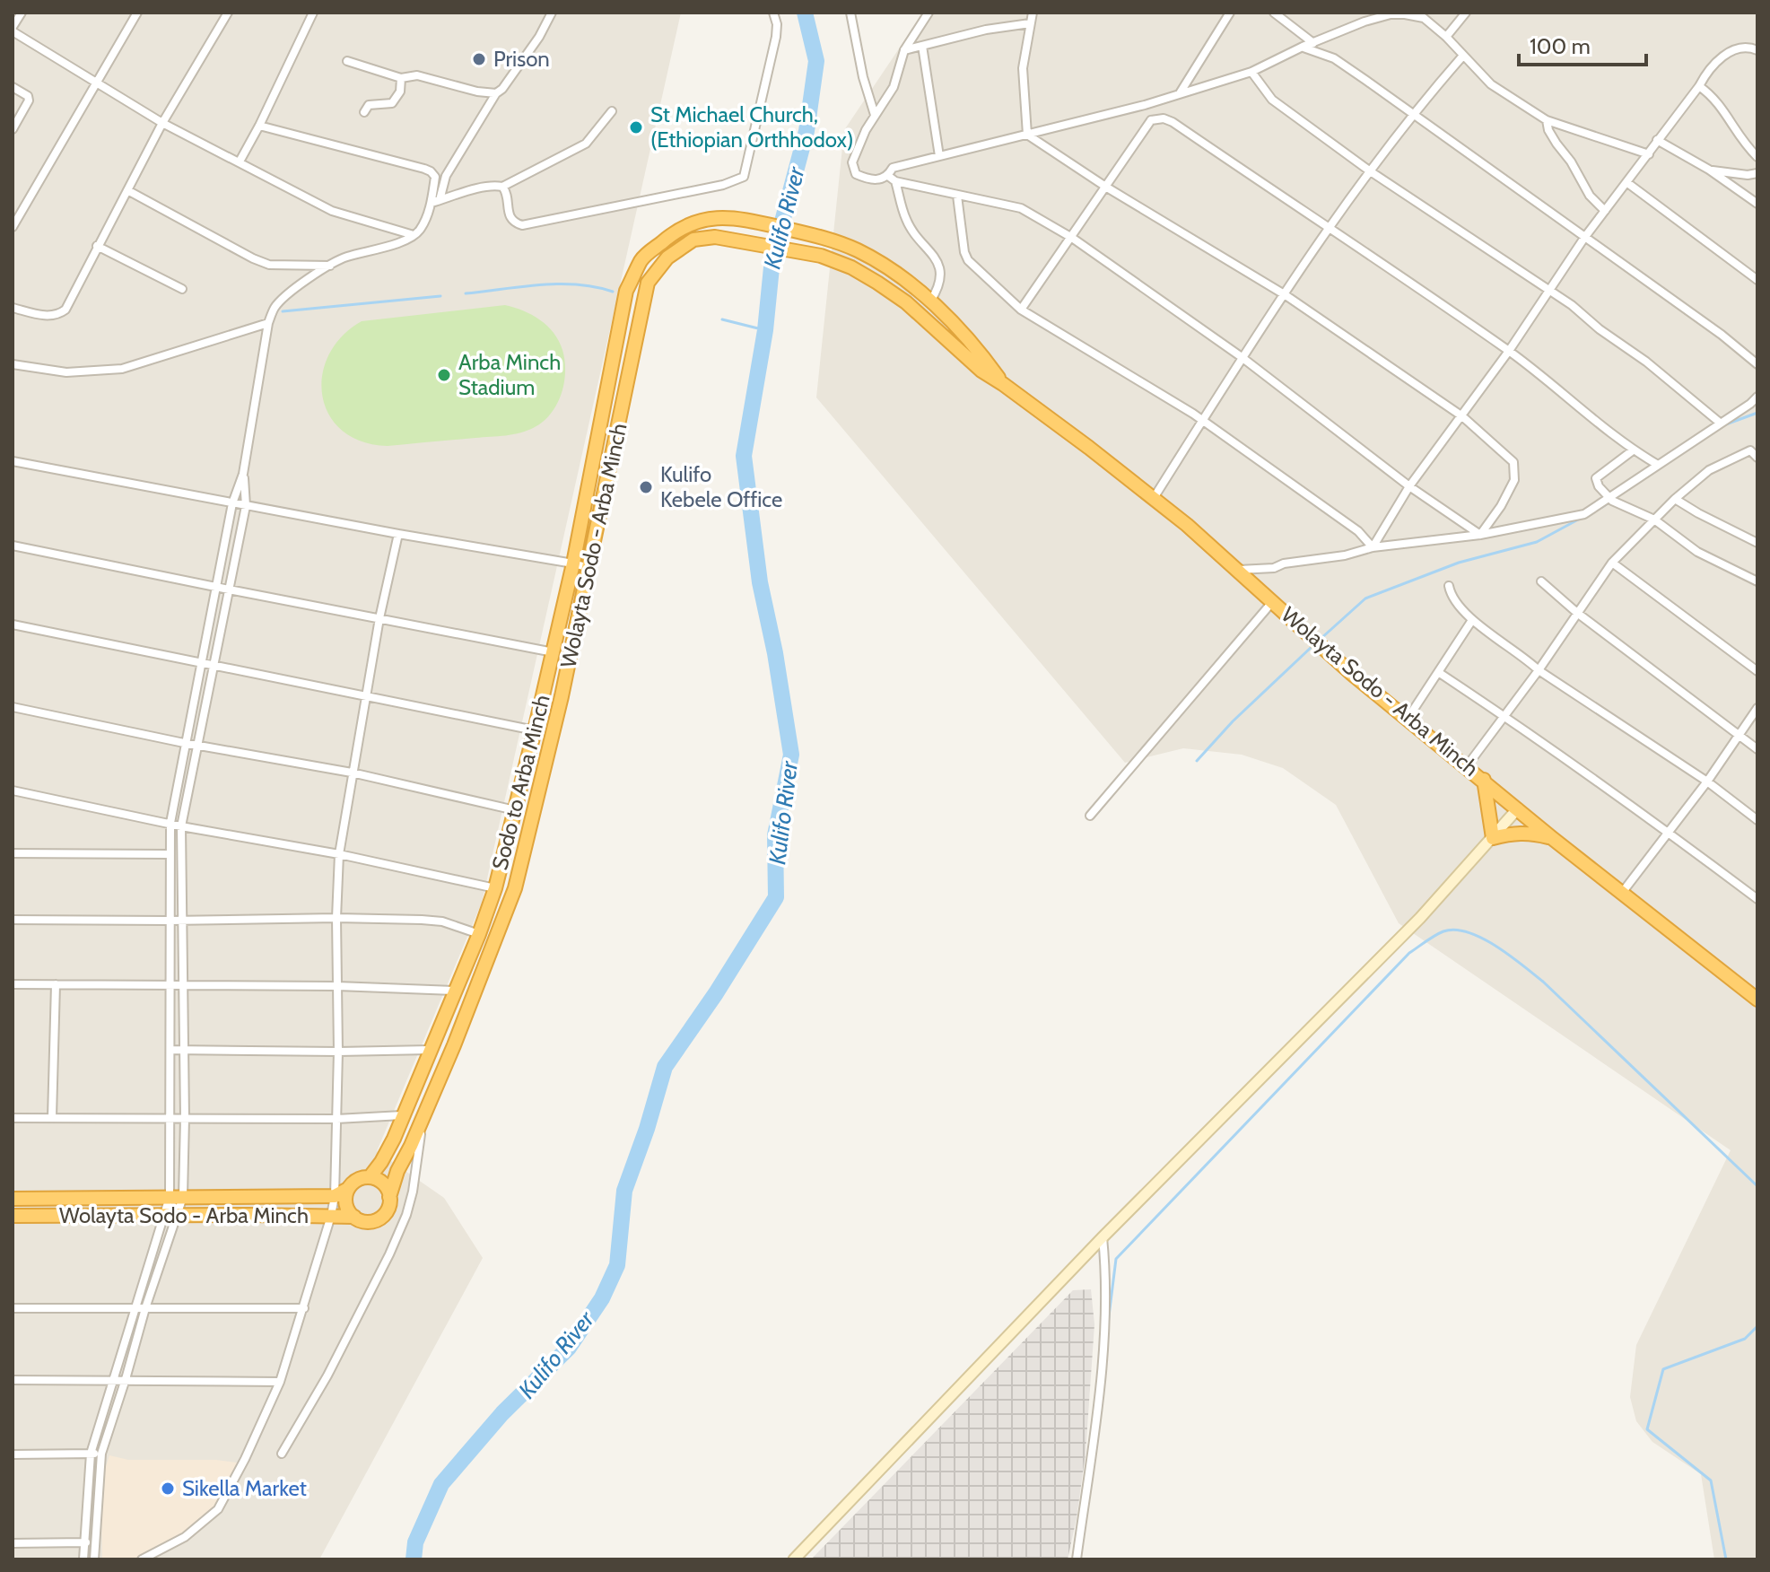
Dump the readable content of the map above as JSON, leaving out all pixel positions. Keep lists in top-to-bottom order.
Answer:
{
  "streets": {
    "highway": ["Wolayta Sodo - Arba Minch", "Sodo to Arba Minch"]
  },
  "crossings": [
    ["Wolayta Sodo - Arba Minch", "Sodo to Arba Minch"]
  ],
  "water": ["Kulifo River"],
  "places": [
    "Prison",
    "St Michael Church, (Ethiopian Orthhodox)",
    "Arba Minch Stadium",
    "Kulifo Kebele Office",
    "Sikella Market"
  ],
  "scale_bar": "100 m"
}
